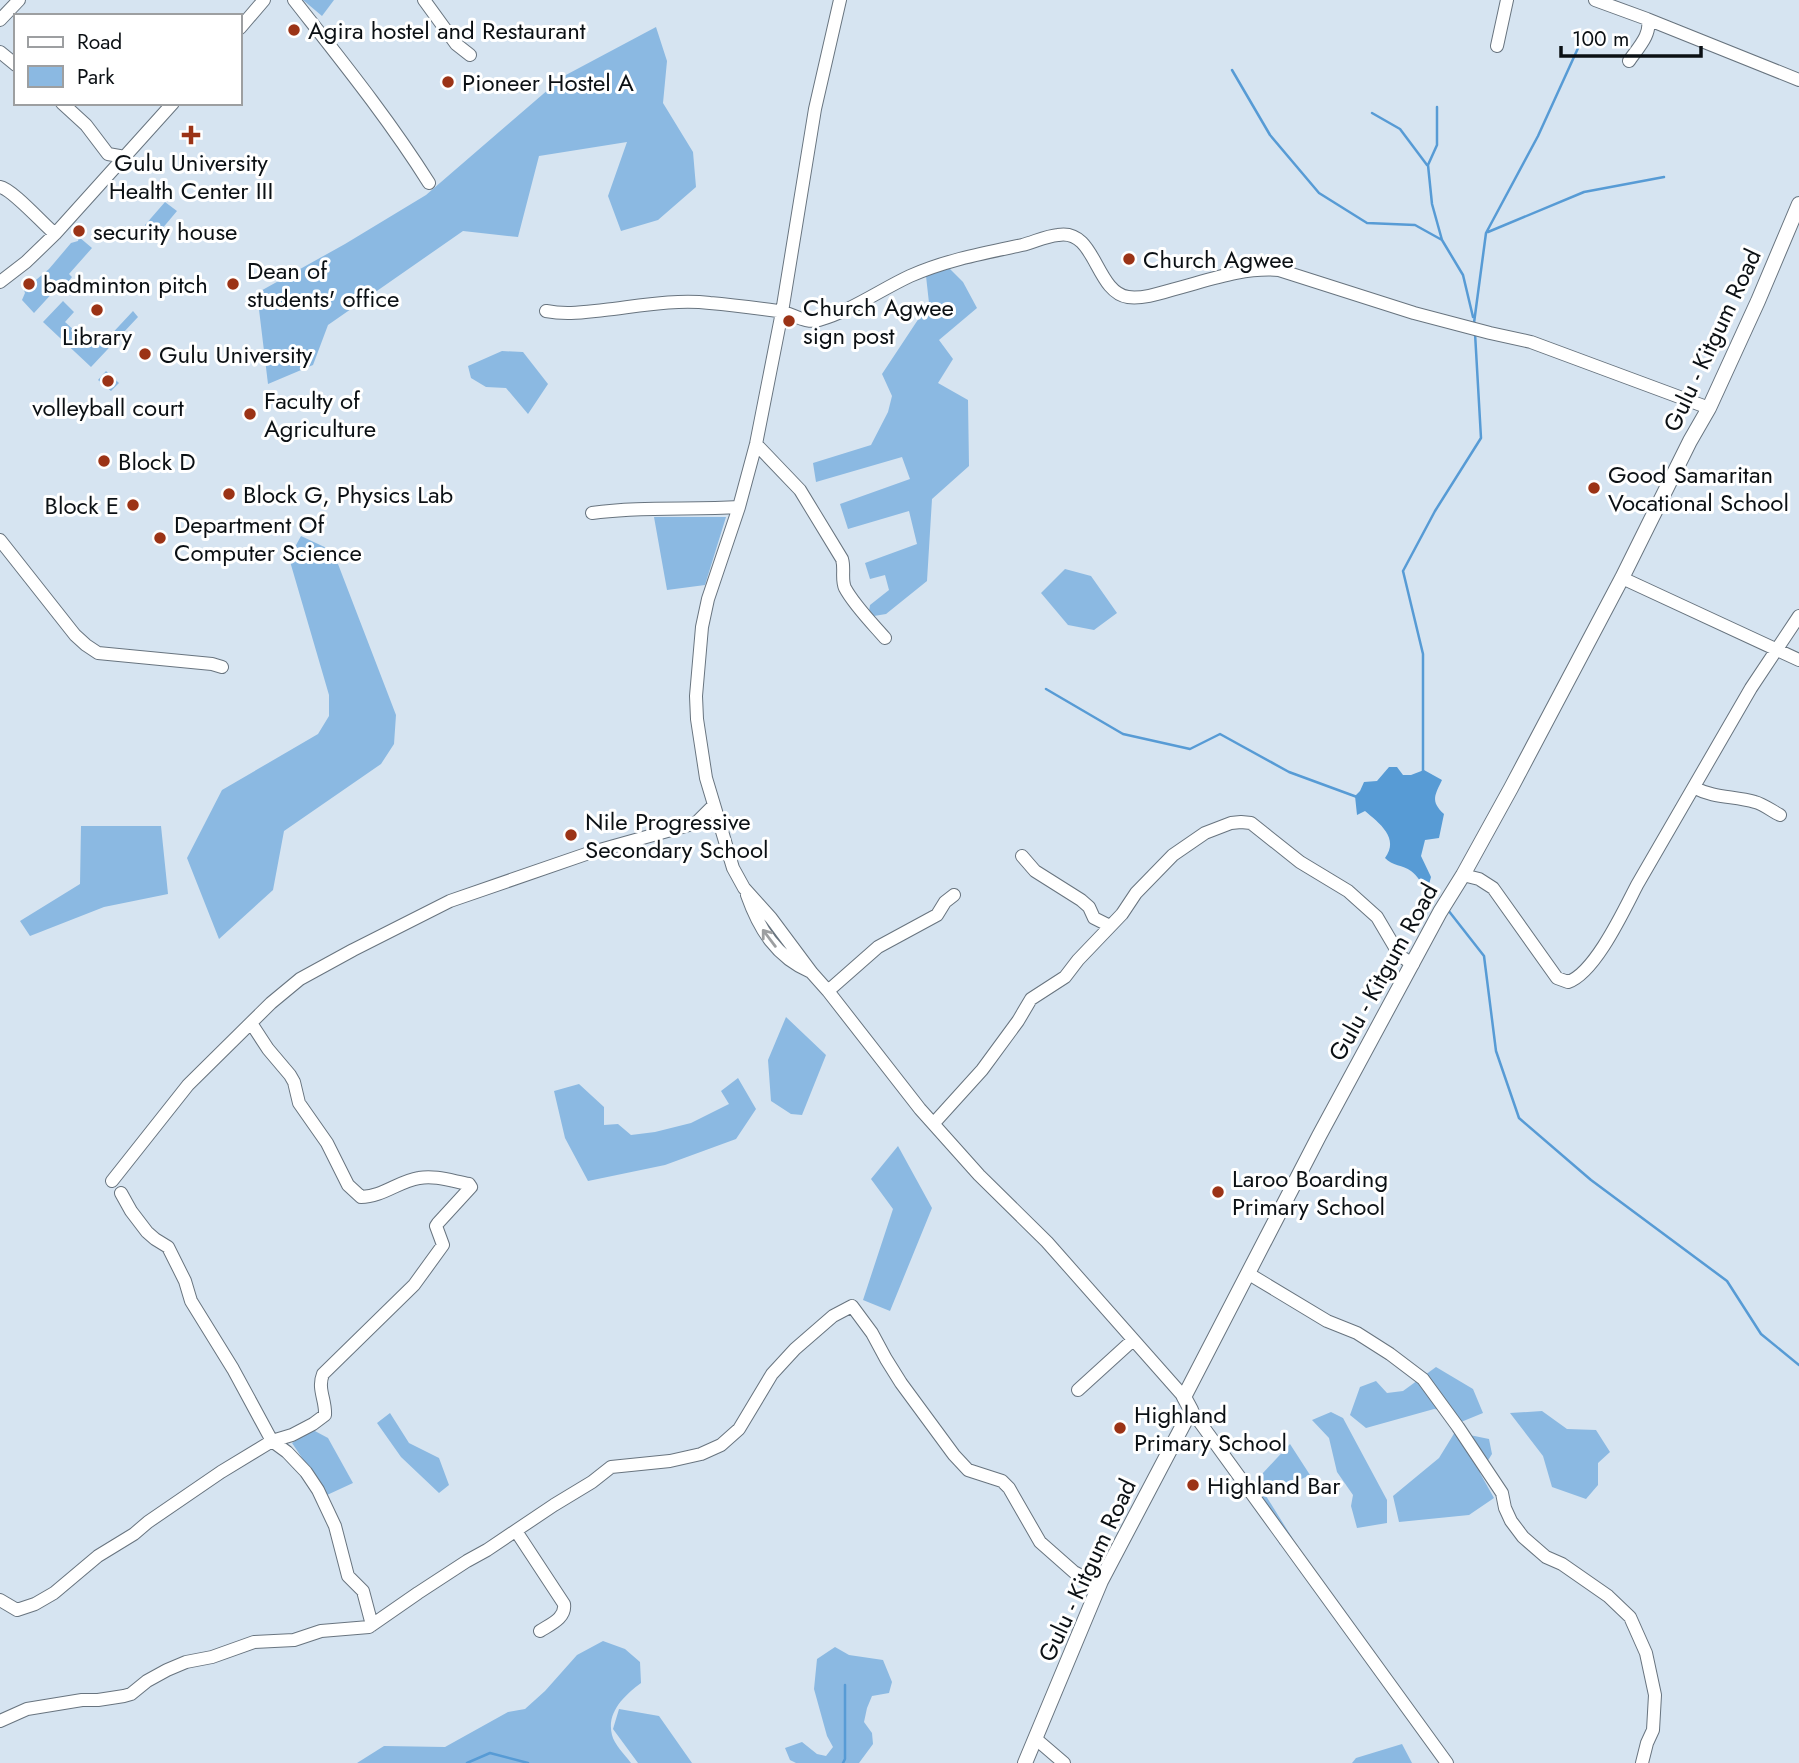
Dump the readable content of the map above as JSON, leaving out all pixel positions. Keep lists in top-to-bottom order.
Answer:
{
  "streets": {
    "main road": ["Gulu - Kitgum Road"]
  },
  "places": {
    "other": [
      "Agira hostel and Restaurant",
      "Pioneer Hostel A",
      "security house",
      "Church Agwee",
      "badminton pitch",
      "Dean of students' office",
      "Library",
      "Church Agwee sign post",
      "Gulu University",
      "volleyball court",
      "Faculty of Agriculture",
      "Block D",
      "Good Samaritan Vocational School",
      "Block G, Physics Lab",
      "Block E",
      "Department Of Computer Science",
      "Nile Progressive Secondary School",
      "Laroo Boarding Primary School",
      "Highland Primary School",
      "Highland Bar"
    ],
    "health": ["Gulu University Health Center III"]
  },
  "legend": ["Road", "Park"],
  "scale_bar": "100 m"
}
